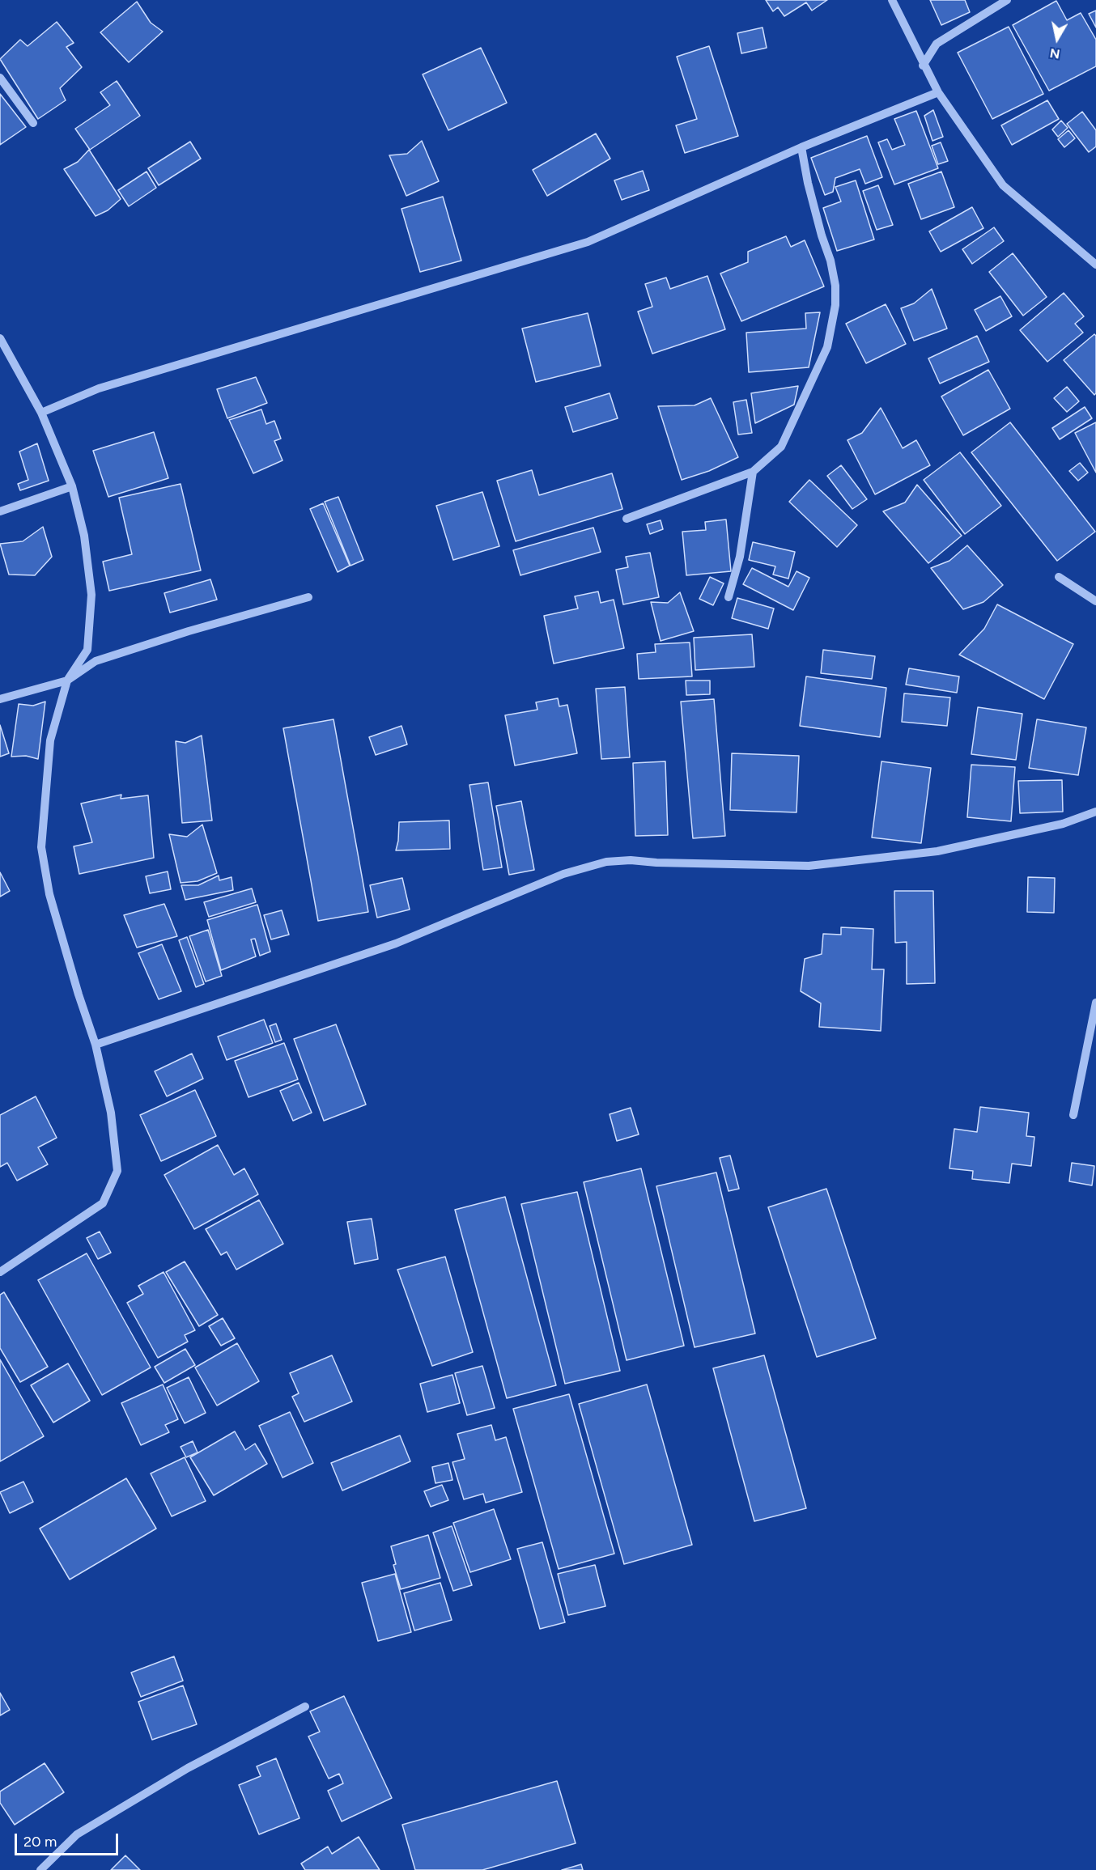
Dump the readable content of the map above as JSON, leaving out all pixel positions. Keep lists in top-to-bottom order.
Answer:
{
  "scale_bar": "20 m",
  "north": "bottom"
}
